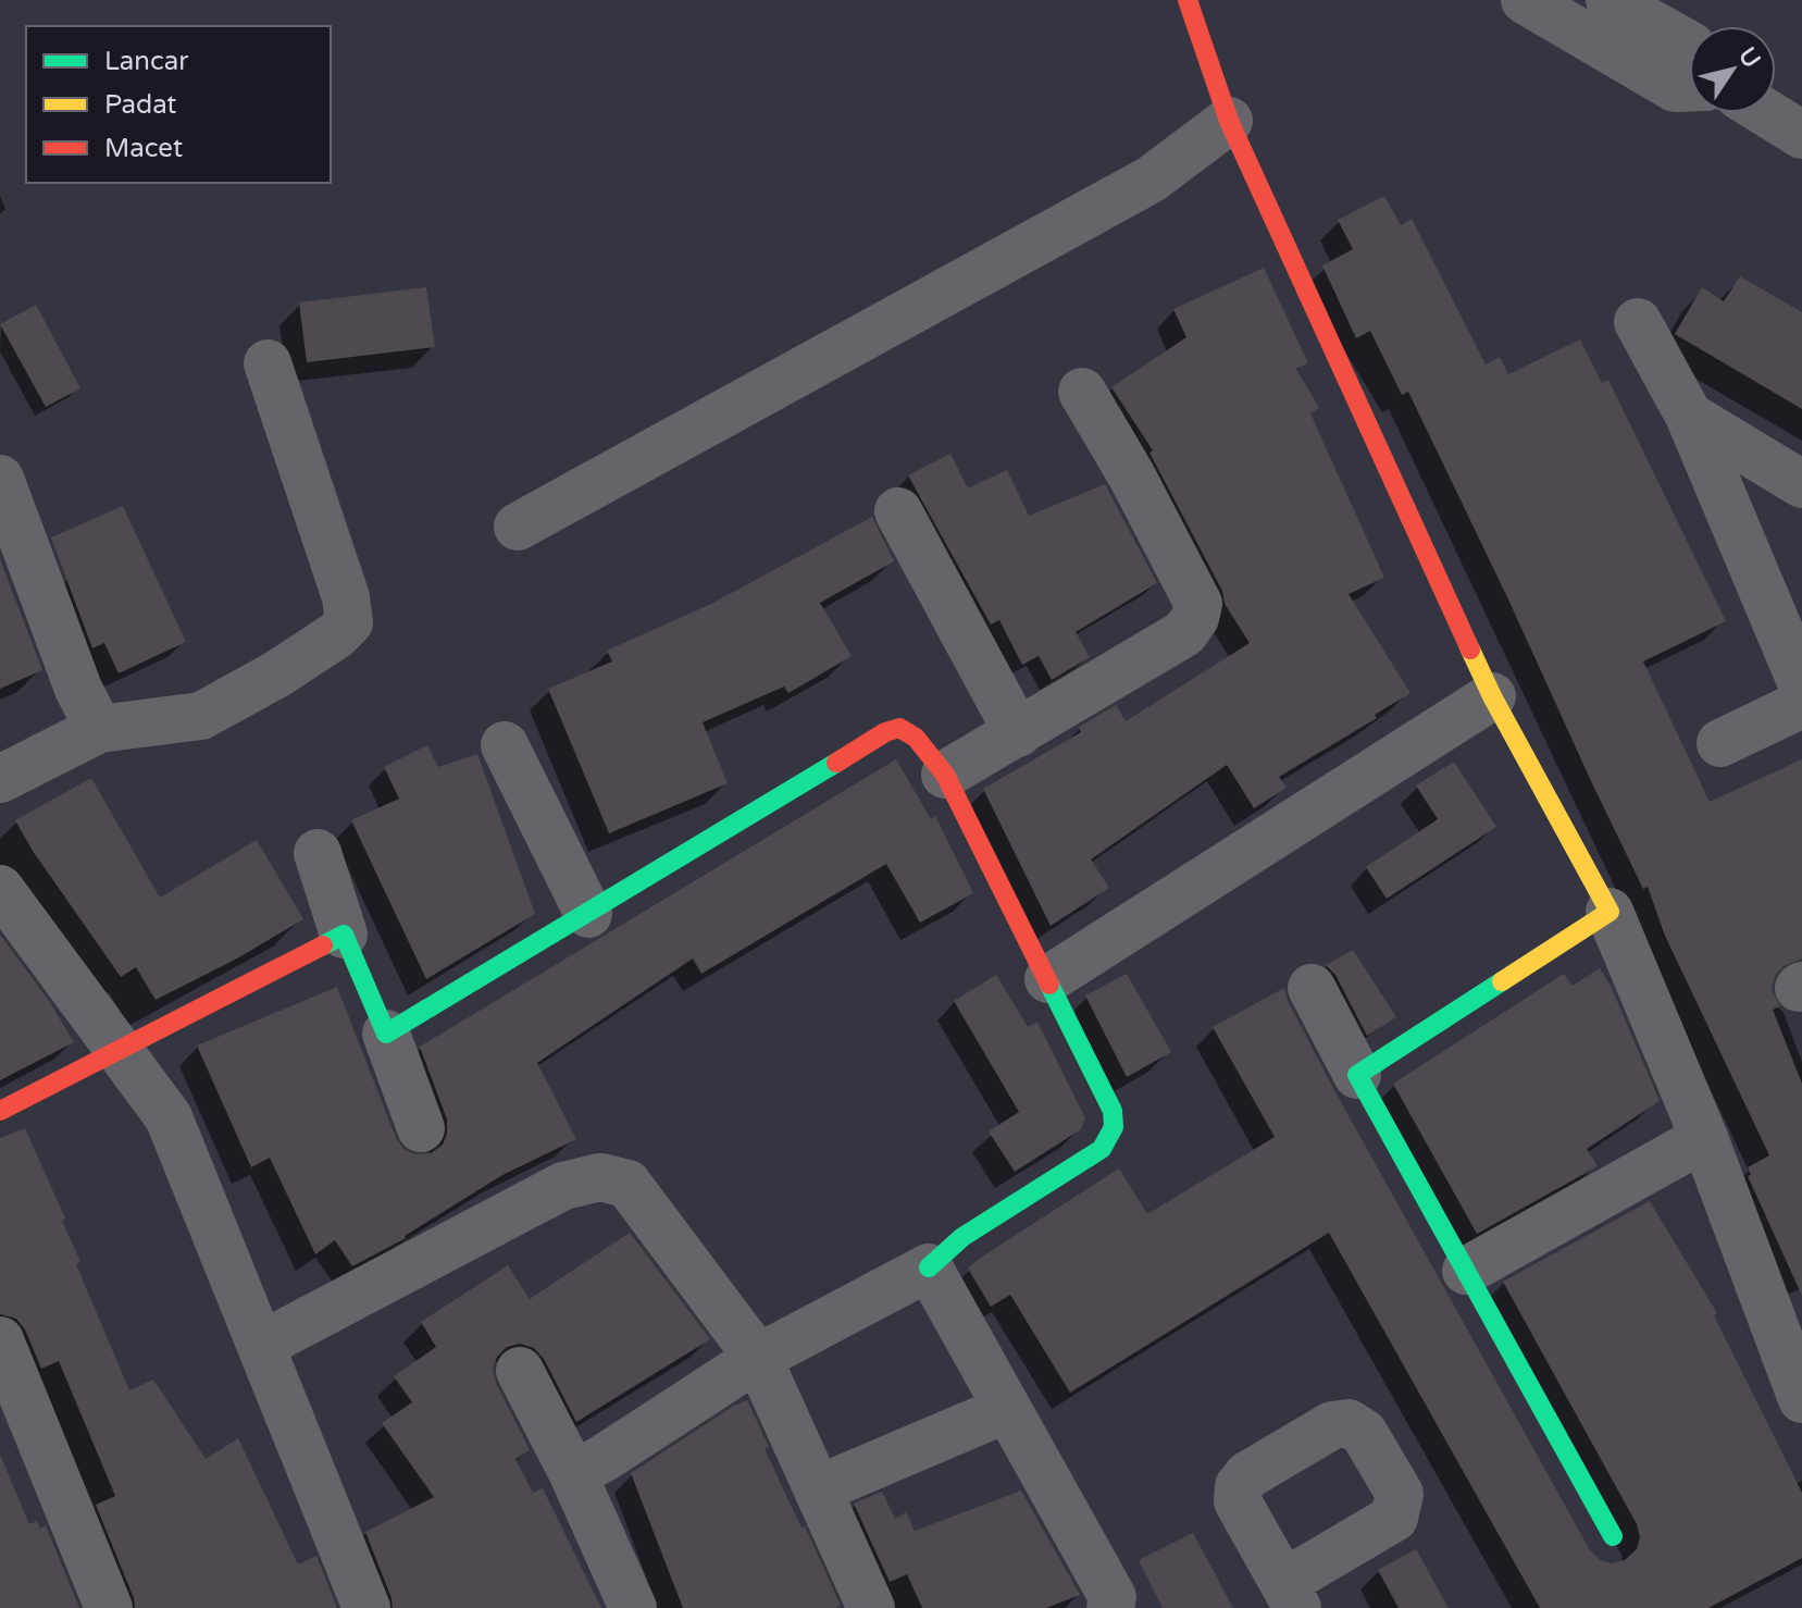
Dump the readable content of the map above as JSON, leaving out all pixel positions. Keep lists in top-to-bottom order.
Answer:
{
  "legend": ["Lancar", "Padat", "Macet"],
  "north": "top right"
}
